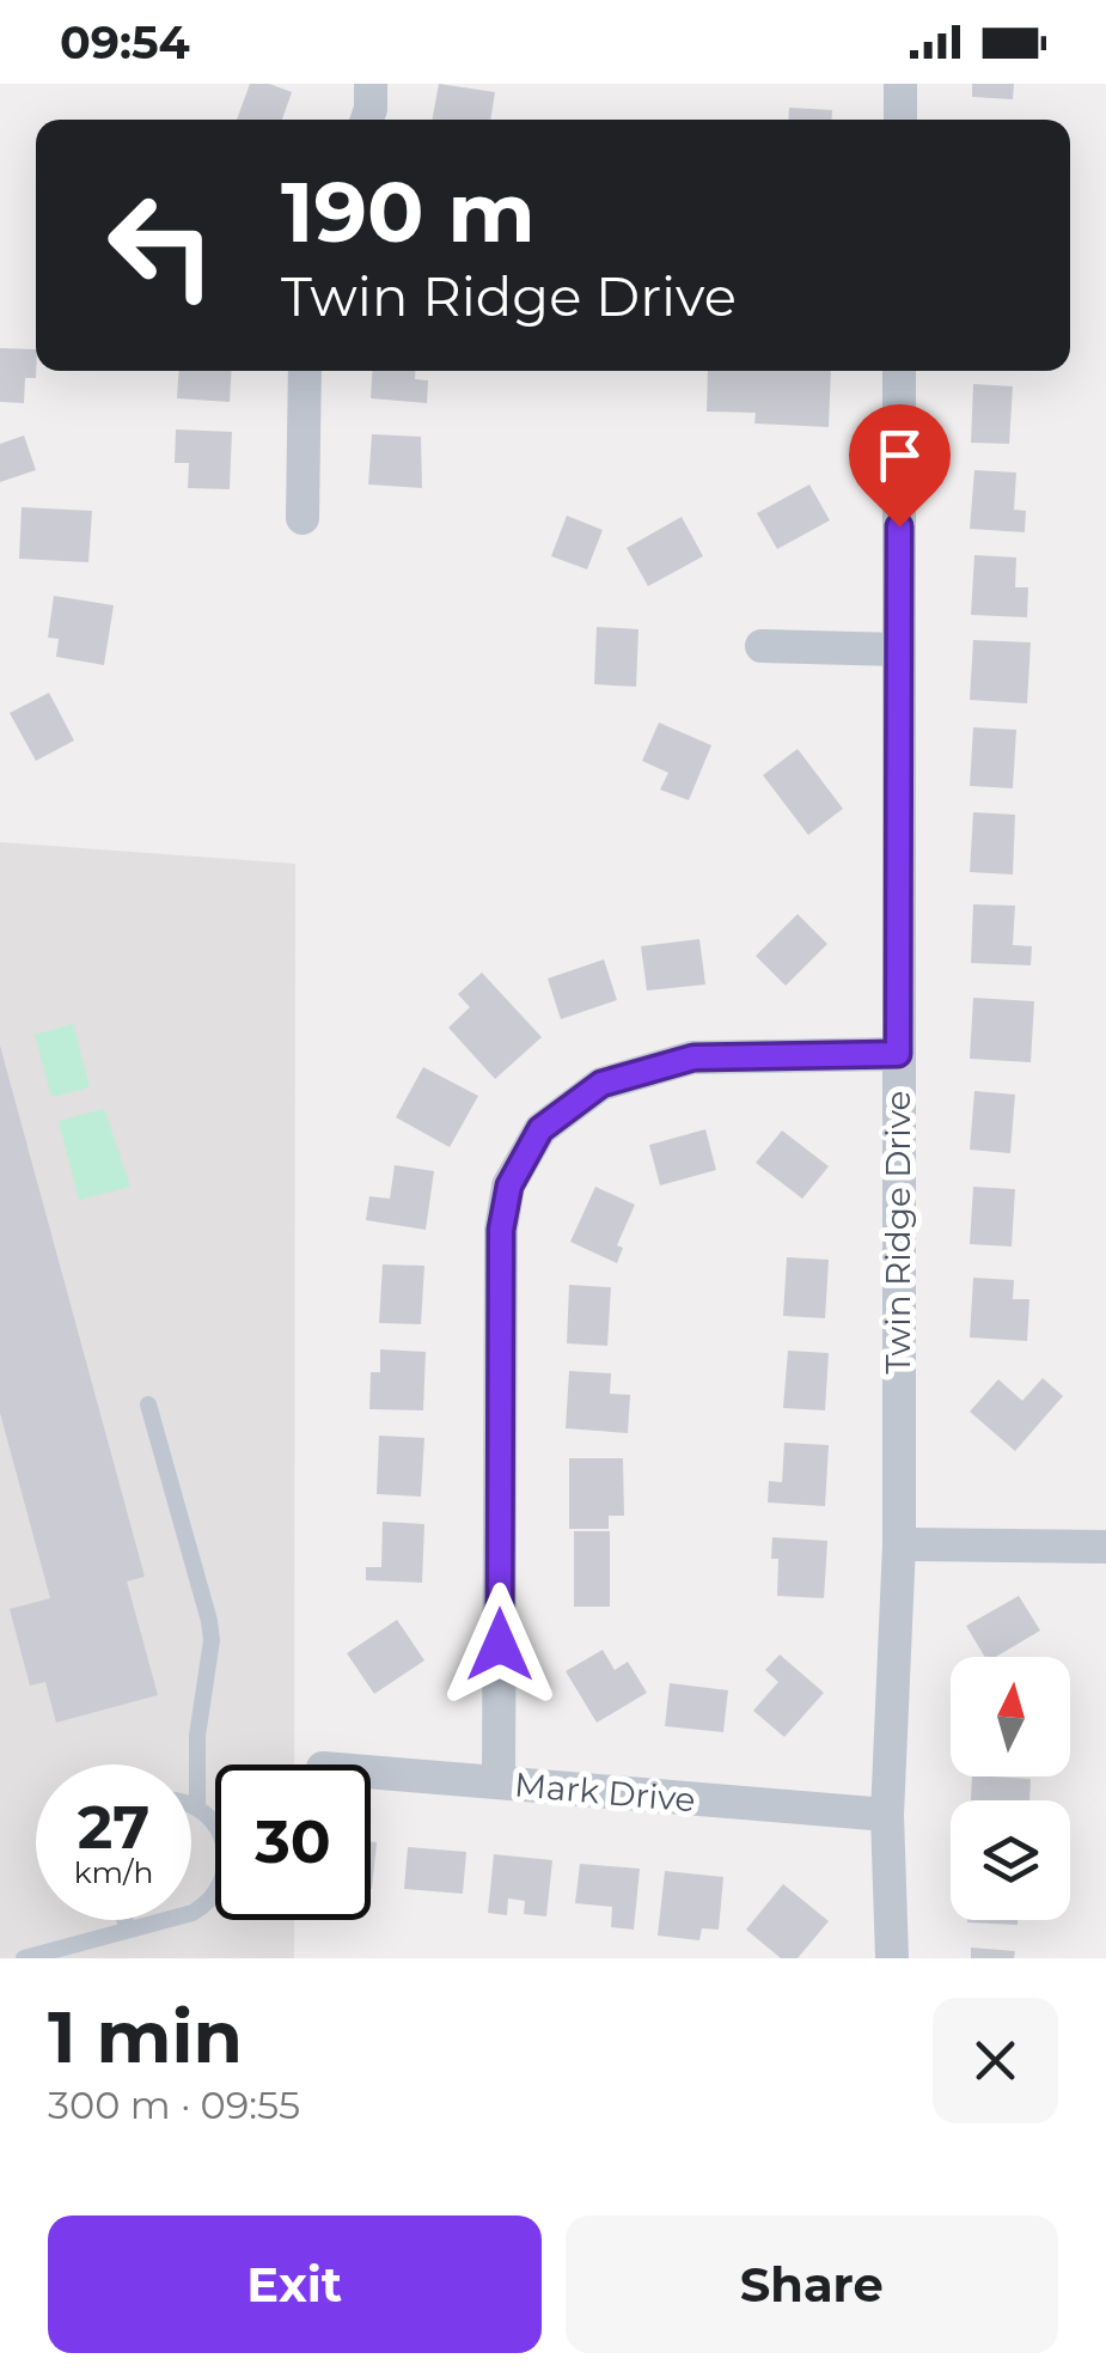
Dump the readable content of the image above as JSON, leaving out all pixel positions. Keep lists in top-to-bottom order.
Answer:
{
  "streets": {
    "street": ["Twin Ridge Drive", "Mark Drive"]
  },
  "crossings": [
    ["Twin Ridge Drive", "Mark Drive"]
  ],
  "north": "top",
  "page": {
    "status": "09:54",
    "turn": ["190 m", "Twin Ridge Drive"],
    "speed": "27 km/h",
    "limit": "30",
    "heading": ["1 min", "300 m · 09:55"],
    "buttons": ["Exit", "Share"]
  }
}
